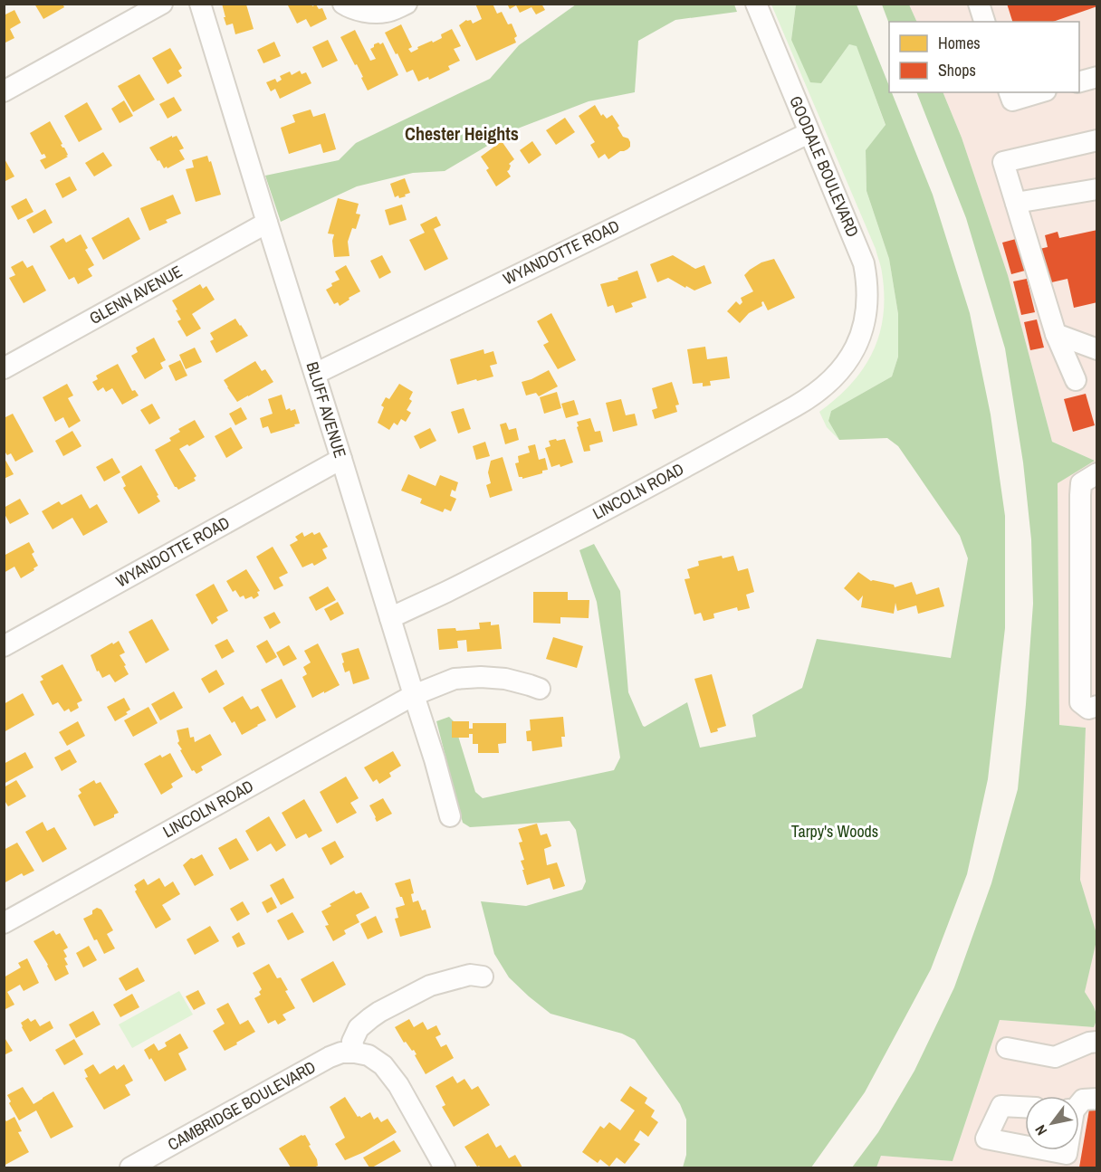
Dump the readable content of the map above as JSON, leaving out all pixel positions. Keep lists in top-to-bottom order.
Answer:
{
  "streets": {
    "street": [
      "GOODALE BOULEVARD",
      "WYANDOTTE ROAD",
      "GLENN AVENUE",
      "BLUFF AVENUE",
      "LINCOLN ROAD",
      "CAMBRIDGE BOULEVARD"
    ]
  },
  "crossings": [
    ["GOODALE BOULEVARD", "WYANDOTTE ROAD"],
    ["GOODALE BOULEVARD", "LINCOLN ROAD"],
    ["WYANDOTTE ROAD", "BLUFF AVENUE"],
    ["GLENN AVENUE", "BLUFF AVENUE"],
    ["BLUFF AVENUE", "LINCOLN ROAD"]
  ],
  "districts": ["Chester Heights"],
  "parks": ["Tarpy's Woods"],
  "legend": ["Homes", "Shops"],
  "north": "bottom left"
}
